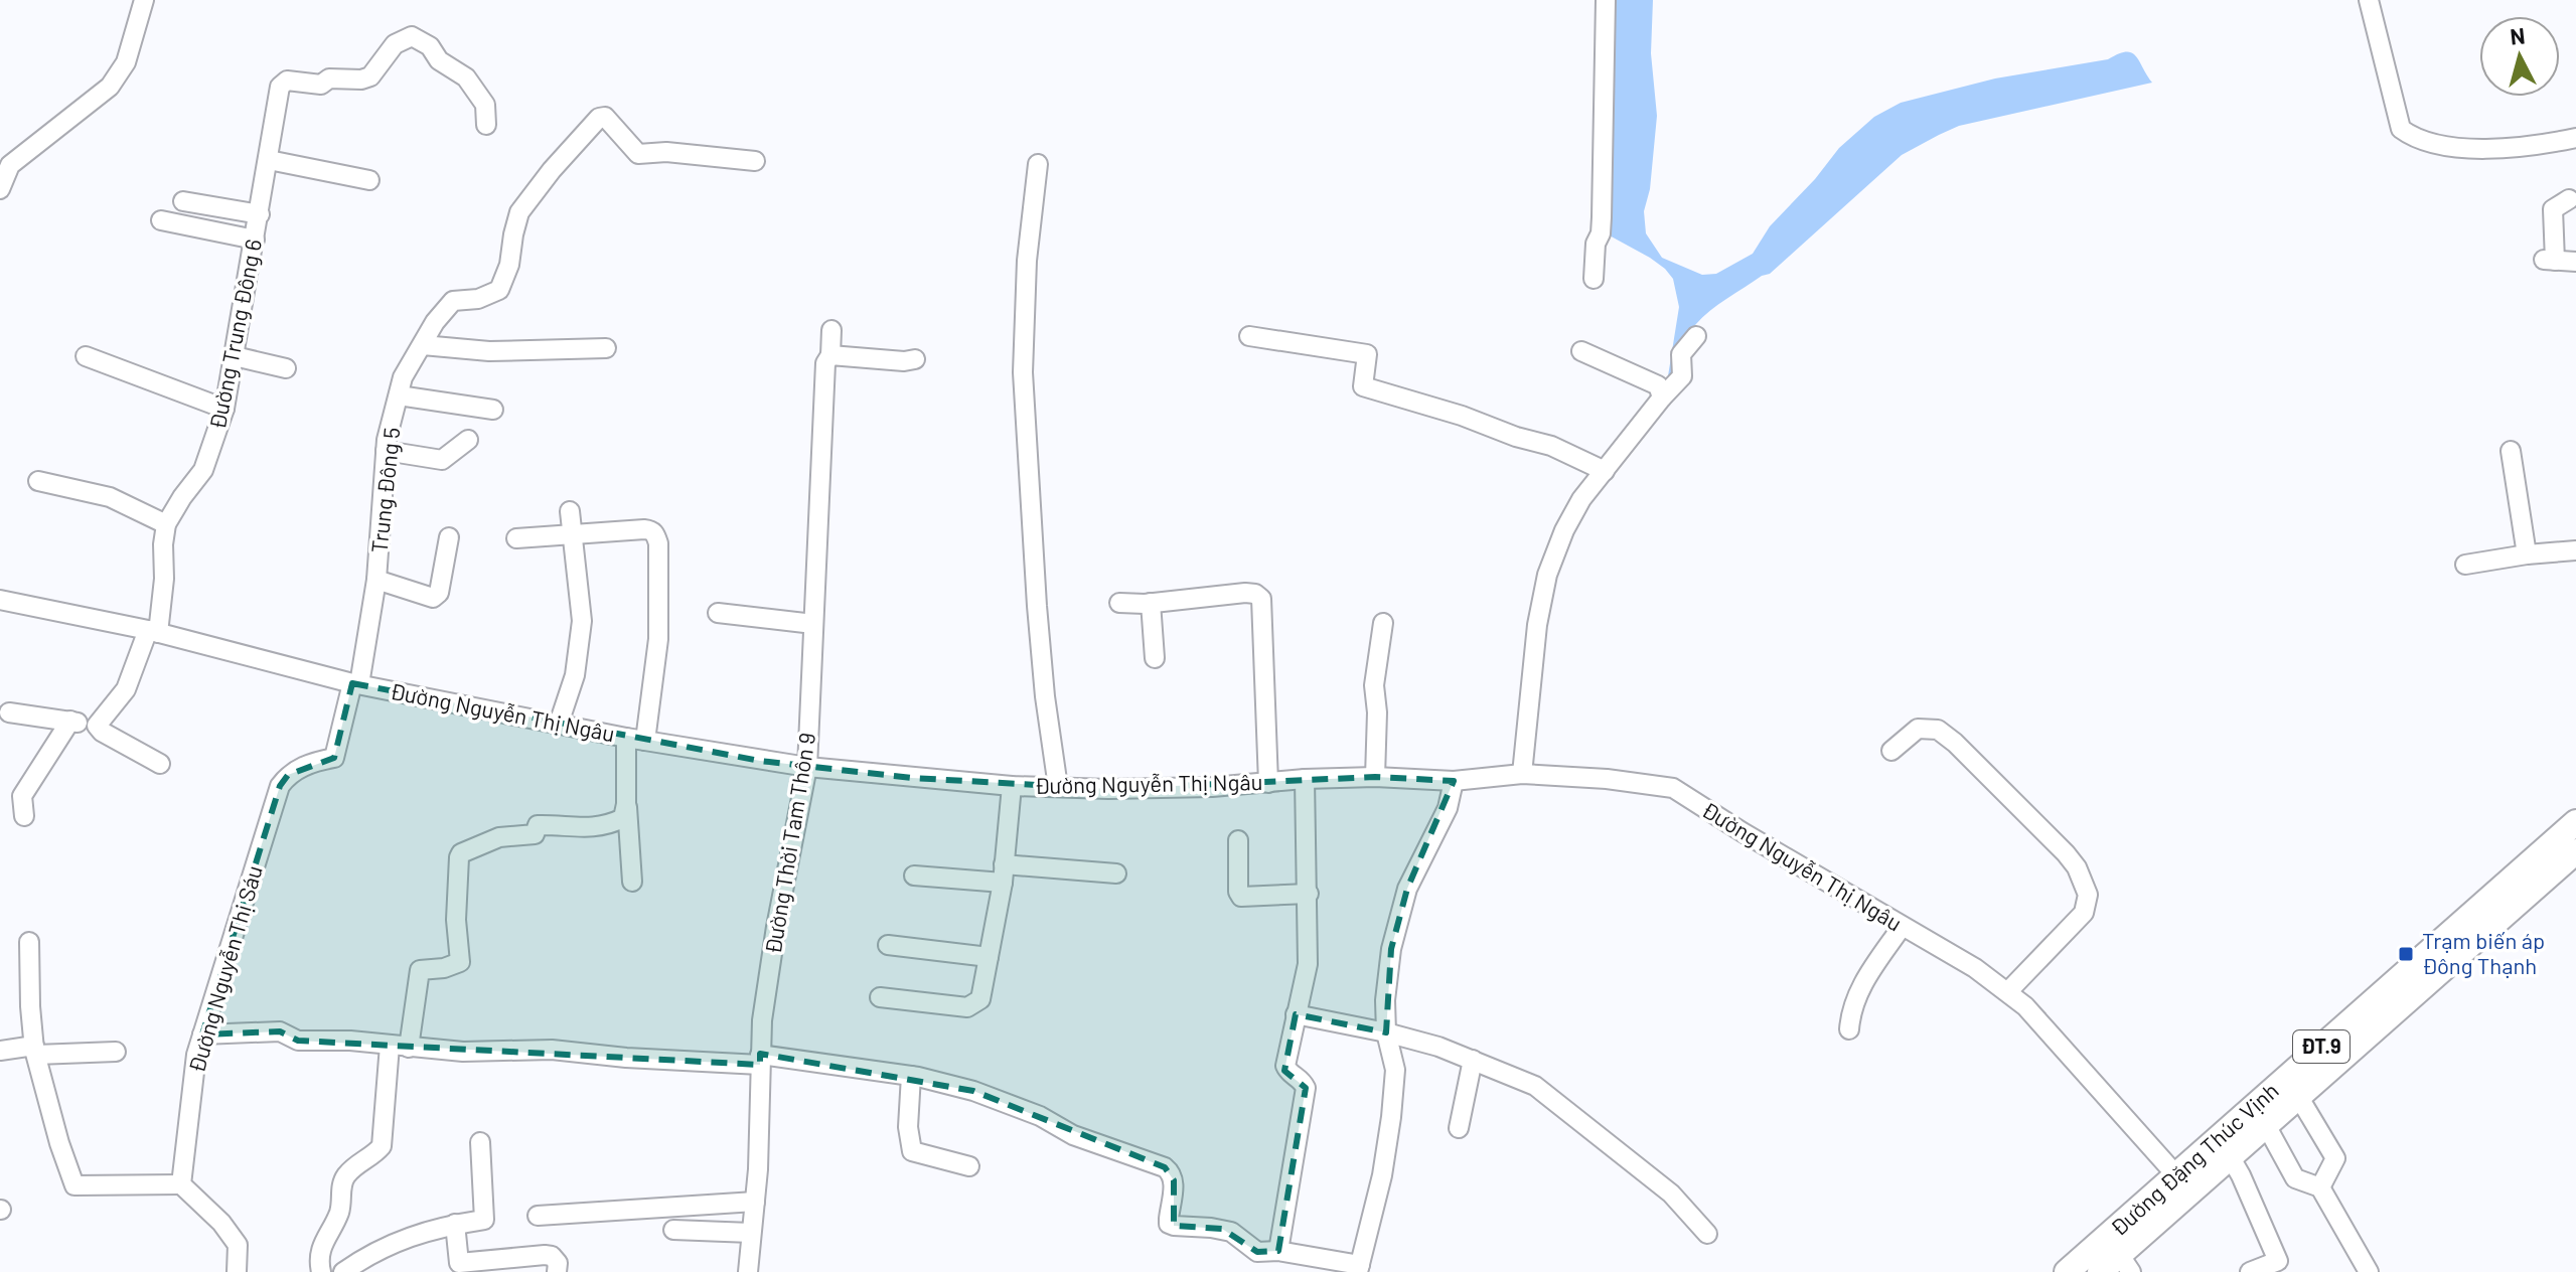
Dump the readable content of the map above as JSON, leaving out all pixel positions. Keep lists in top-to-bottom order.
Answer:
{
  "streets": {
    "main road": ["ĐT.9", "Đường Đặng Thúc Vịnh"],
    "street": [
      "Đường Trung Đông 6",
      "Trung Đông 5",
      "Đường Nguyễn Thị Ngâu",
      "Đường Thời Tam Thôn 9",
      "Đường Nguyễn Thị Sáu"
    ]
  },
  "crossings": [
    ["Đường Trung Đông 6", "Đường Nguyễn Thị Ngâu"],
    ["Trung Đông 5", "Đường Nguyễn Thị Ngâu"],
    ["Trung Đông 5", "Đường Nguyễn Thị Sáu"],
    ["Đường Nguyễn Thị Ngâu", "Đường Thời Tam Thôn 9"],
    ["Đường Nguyễn Thị Ngâu", "Đường Nguyễn Thị Sáu"],
    ["Đường Nguyễn Thị Ngâu", "Đường Đặng Thúc Vịnh"]
  ],
  "places": {
    "transit": ["Trạm biến áp Đông Thạnh"]
  },
  "north": "top"
}
